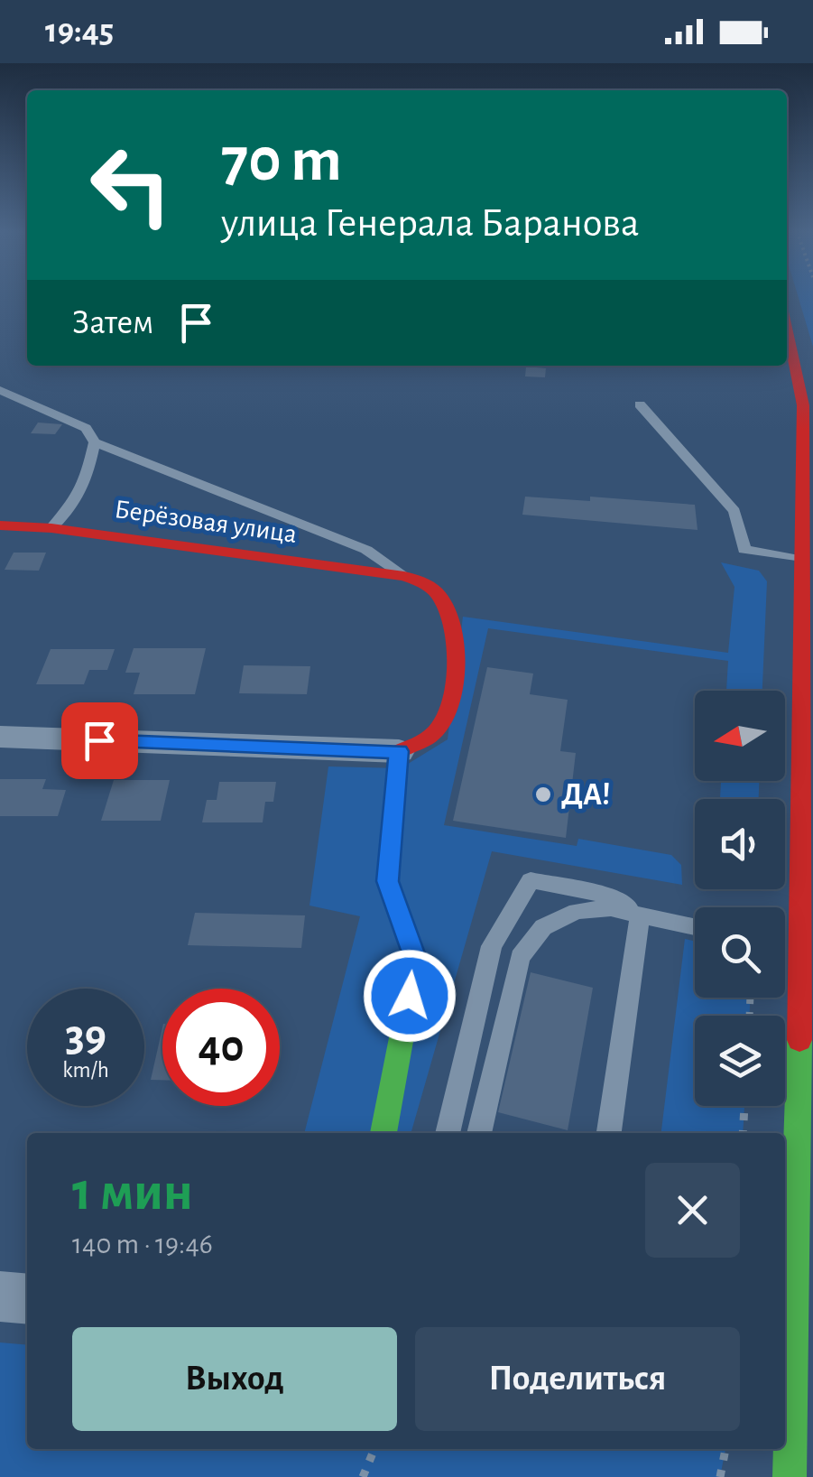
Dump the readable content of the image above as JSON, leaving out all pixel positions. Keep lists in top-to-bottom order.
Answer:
{
  "streets": {
    "main road": ["Берёзовая улица"]
  },
  "places": ["ДА!"],
  "north": "left",
  "page": {
    "status": "19:45",
    "turn": ["70 m", "улица Генерала Баранова"],
    "then": "Затем",
    "speed": "39 km/h",
    "limit": "40",
    "heading": ["1 мин", "140 m · 19:46"],
    "buttons": ["Выход", "Поделиться"]
  }
}
